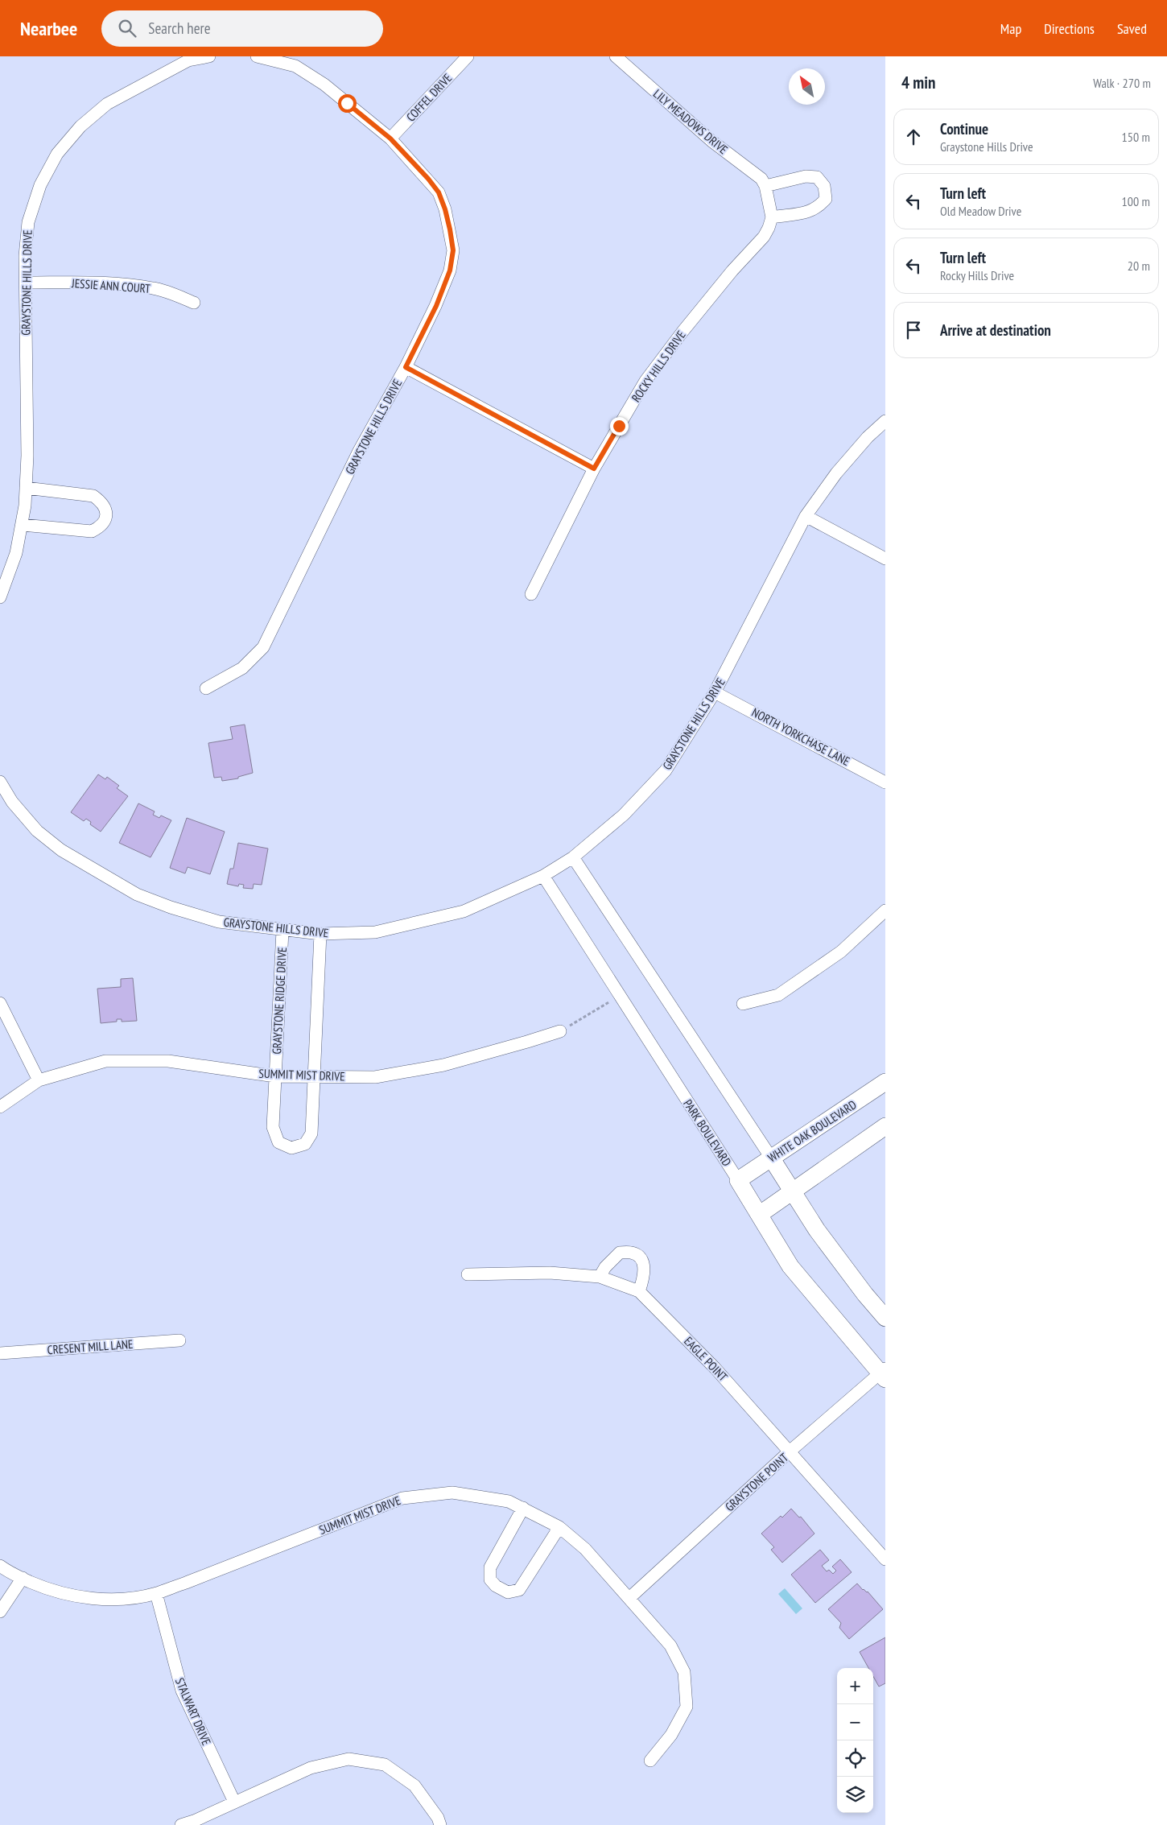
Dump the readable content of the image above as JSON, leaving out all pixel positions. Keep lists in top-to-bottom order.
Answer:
{
  "streets": {
    "street": [
      "COFFEL DRIVE",
      "LILY MEADOWS DRIVE",
      "GRAYSTONE HILLS DRIVE",
      "JESSIE ANN COURT",
      "ROCKY HILLS DRIVE",
      "NORTH YORKCHASE LANE",
      "GRAYSTONE RIDGE DRIVE",
      "SUMMIT MIST DRIVE",
      "WHITE OAK BOULEVARD",
      "PARK BOULEVARD",
      "CRESENT MILL LANE",
      "EAGLE POINT",
      "GRAYSTONE POINT",
      "STALWART DRIVE"
    ]
  },
  "crossings": [
    ["COFFEL DRIVE", "GRAYSTONE HILLS DRIVE"],
    ["GRAYSTONE HILLS DRIVE", "JESSIE ANN COURT"],
    ["GRAYSTONE HILLS DRIVE", "NORTH YORKCHASE LANE"],
    ["GRAYSTONE HILLS DRIVE", "GRAYSTONE RIDGE DRIVE"],
    ["GRAYSTONE HILLS DRIVE", "PARK BOULEVARD"],
    ["GRAYSTONE RIDGE DRIVE", "SUMMIT MIST DRIVE"],
    ["SUMMIT MIST DRIVE", "GRAYSTONE POINT"],
    ["SUMMIT MIST DRIVE", "STALWART DRIVE"],
    ["WHITE OAK BOULEVARD", "PARK BOULEVARD"],
    ["PARK BOULEVARD", "GRAYSTONE POINT"],
    ["EAGLE POINT", "GRAYSTONE POINT"]
  ],
  "north": "top left",
  "page": {
    "header": "Nearbee",
    "search": "Search here",
    "nav": ["Map", "Directions", "Saved"],
    "heading": ["4 min", "Walk · 270 m"],
    "list": [
      ["Continue", "Graystone Hills Drive", "150 m"],
      ["Turn left", "Old Meadow Drive", "100 m"],
      ["Turn left", "Rocky Hills Drive", "20 m"],
      "Arrive at destination"
    ],
    "map_buttons": ["+", "−"]
  }
}
